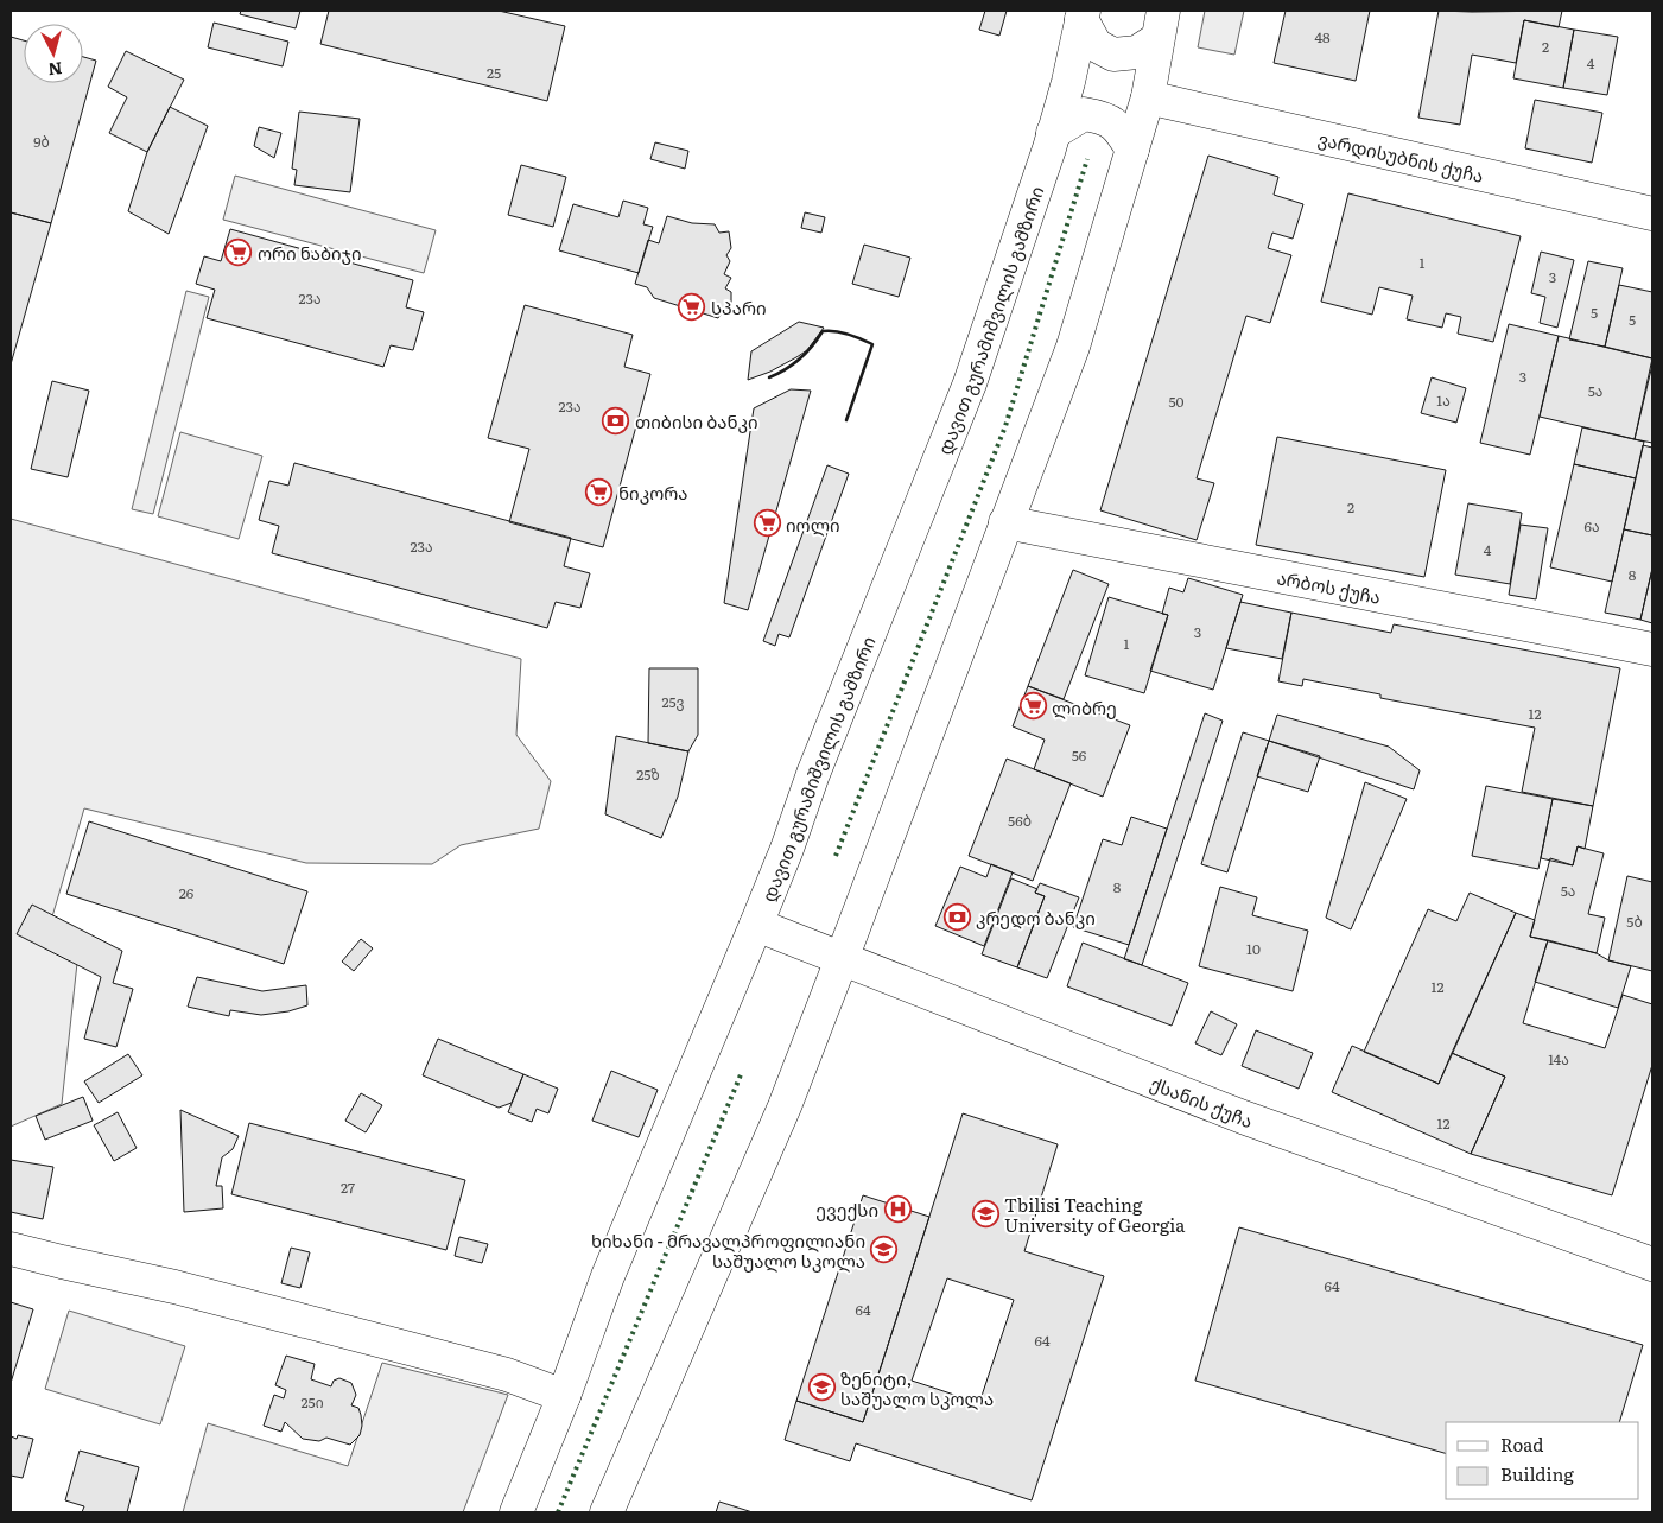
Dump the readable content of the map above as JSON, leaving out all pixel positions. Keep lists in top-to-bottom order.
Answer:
{
  "streets": {
    "main road": [
      "ვარდისუბნის ქუჩა",
      "დავით გურამიშვილის გამზირი",
      "არბოს ქუჩა",
      "ქსანის ქუჩა"
    ]
  },
  "crossings": [
    ["დავით გურამიშვილის გამზირი", "ქსანის ქუჩა"]
  ],
  "places": {
    "supermarket": [
      "ორი ნაბიჯი",
      "სპარი",
      "ნიკორა",
      "იოლი",
      "ლიბრე"
    ],
    "bank": ["თიბისი ბანკი", "კრედო ბანკი"],
    "hospital": ["ევექსი"],
    "school or university": ["Tbilisi Teaching University of Georgia", "ხიხანი - მრავალპროფილიანი საშუალო სკოლა", "ზენიტი, საშუალო სკოლა"]
  },
  "house_numbers": [
    "48",
    "2",
    "4",
    "25",
    "9ბ",
    "1",
    "3",
    "23ა",
    "5",
    "5",
    "3",
    "5ა",
    "1ა",
    "50",
    "23ა",
    "2",
    "6ა",
    "23ა",
    "4",
    "8",
    "3",
    "1",
    "25ვ",
    "12",
    "56",
    "25ზ",
    "56ბ",
    "8",
    "5ა",
    "26",
    "5ბ",
    "10",
    "12",
    "14ა",
    "12",
    "27",
    "64",
    "64",
    "64",
    "25ი"
  ],
  "legend": ["Road", "Building"],
  "north": "bottom"
}
